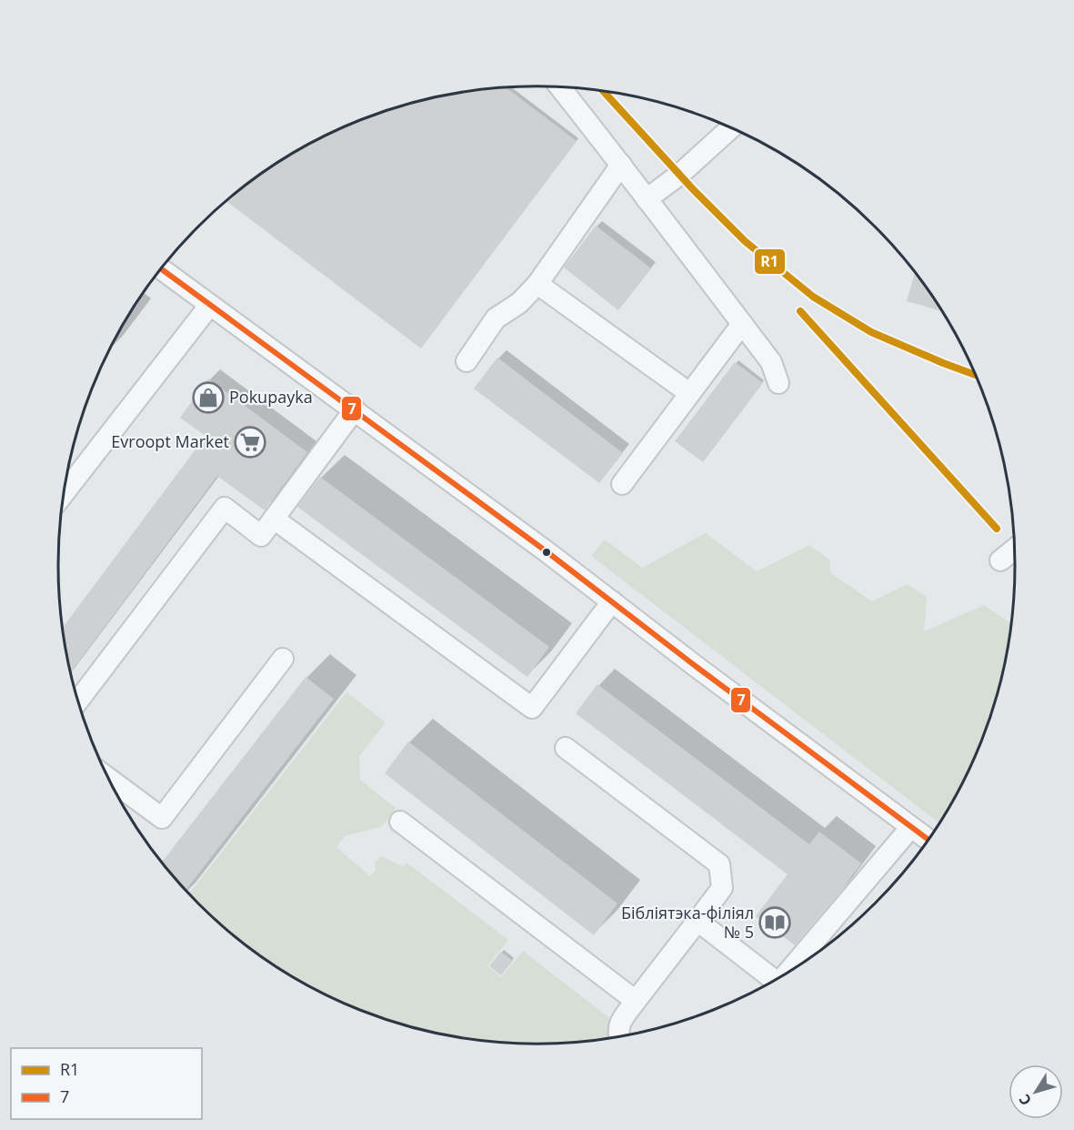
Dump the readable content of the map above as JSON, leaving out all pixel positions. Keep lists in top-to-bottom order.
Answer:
{
  "places": {
    "shop": ["Pokupayka"],
    "supermarket": ["Evroopt Market"],
    "library": ["Бібліятэка-філіял № 5"]
  },
  "lines": ["transit line R1", "transit line 7"],
  "legend": ["R1", "7"],
  "north": "bottom left"
}
